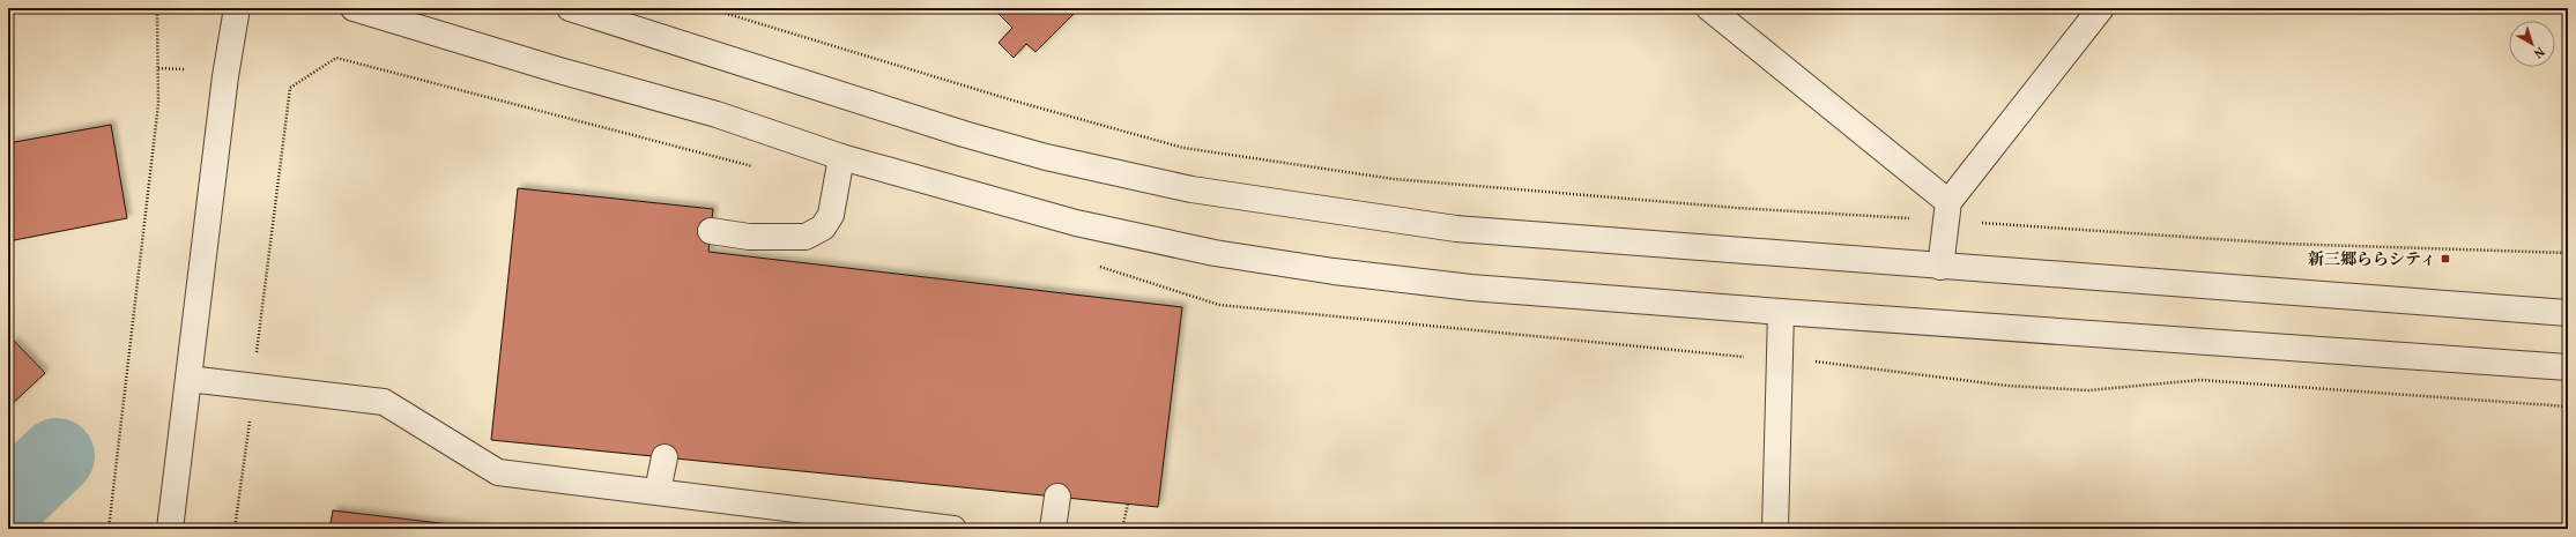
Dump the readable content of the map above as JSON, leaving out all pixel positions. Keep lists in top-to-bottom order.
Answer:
{
  "places": {
    "transit": ["新三郷ららシティ"]
  },
  "north": "bottom right"
}
